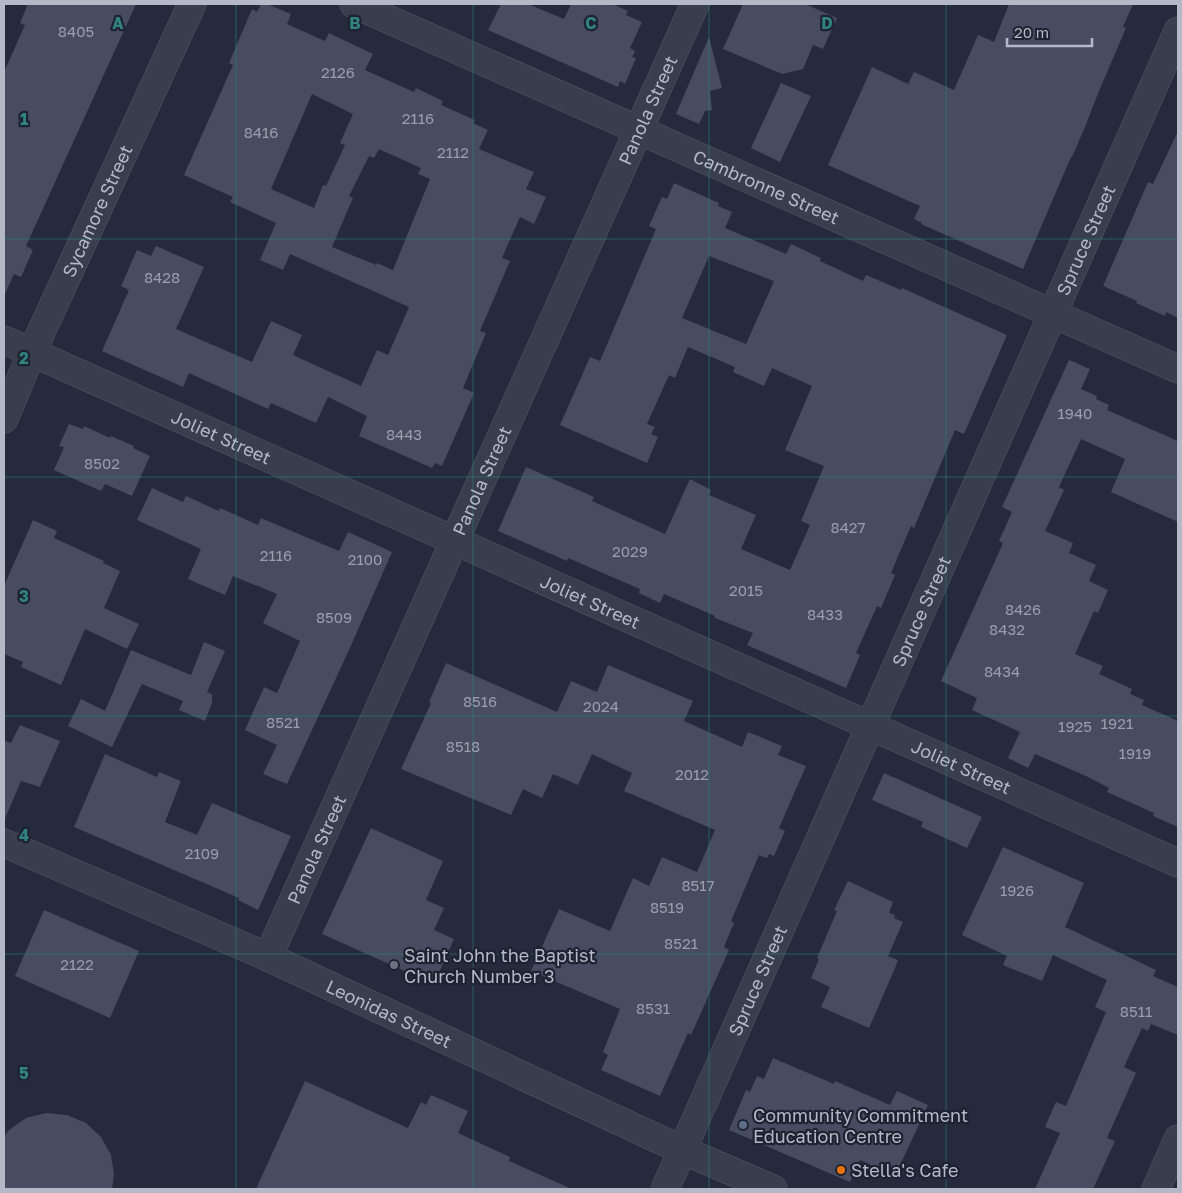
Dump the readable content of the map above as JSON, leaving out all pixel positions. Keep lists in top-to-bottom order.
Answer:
{
  "streets": {
    "street": [
      "Panola Street",
      "Cambronne Street",
      "Sycamore Street",
      "Spruce Street",
      "Joliet Street",
      "Leonidas Street"
    ]
  },
  "crossings": [
    ["Panola Street", "Cambronne Street"],
    ["Panola Street", "Joliet Street"],
    ["Panola Street", "Leonidas Street"],
    ["Cambronne Street", "Spruce Street"],
    ["Sycamore Street", "Joliet Street"],
    ["Spruce Street", "Joliet Street"],
    ["Spruce Street", "Leonidas Street"]
  ],
  "places": ["Saint John the Baptist Church Number 3", "Community Commitment Education Centre", "Stella's Cafe"],
  "house_numbers": [
    "8405",
    "2126",
    "2116",
    "8416",
    "2112",
    "8428",
    "1940",
    "8443",
    "8502",
    "8427",
    "2029",
    "2116",
    "2100",
    "2015",
    "8426",
    "8433",
    "8509",
    "8432",
    "8434",
    "8516",
    "2024",
    "8521",
    "1921",
    "1925",
    "8518",
    "1919",
    "2012",
    "2109",
    "8517",
    "1926",
    "8519",
    "8521",
    "2122",
    "8531",
    "8511"
  ],
  "scale_bar": "20 m",
  "grid": {
    "columns": [
      "A",
      "B",
      "C",
      "D"
    ],
    "rows": [
      "1",
      "2",
      "3",
      "4",
      "5"
    ]
  }
}
